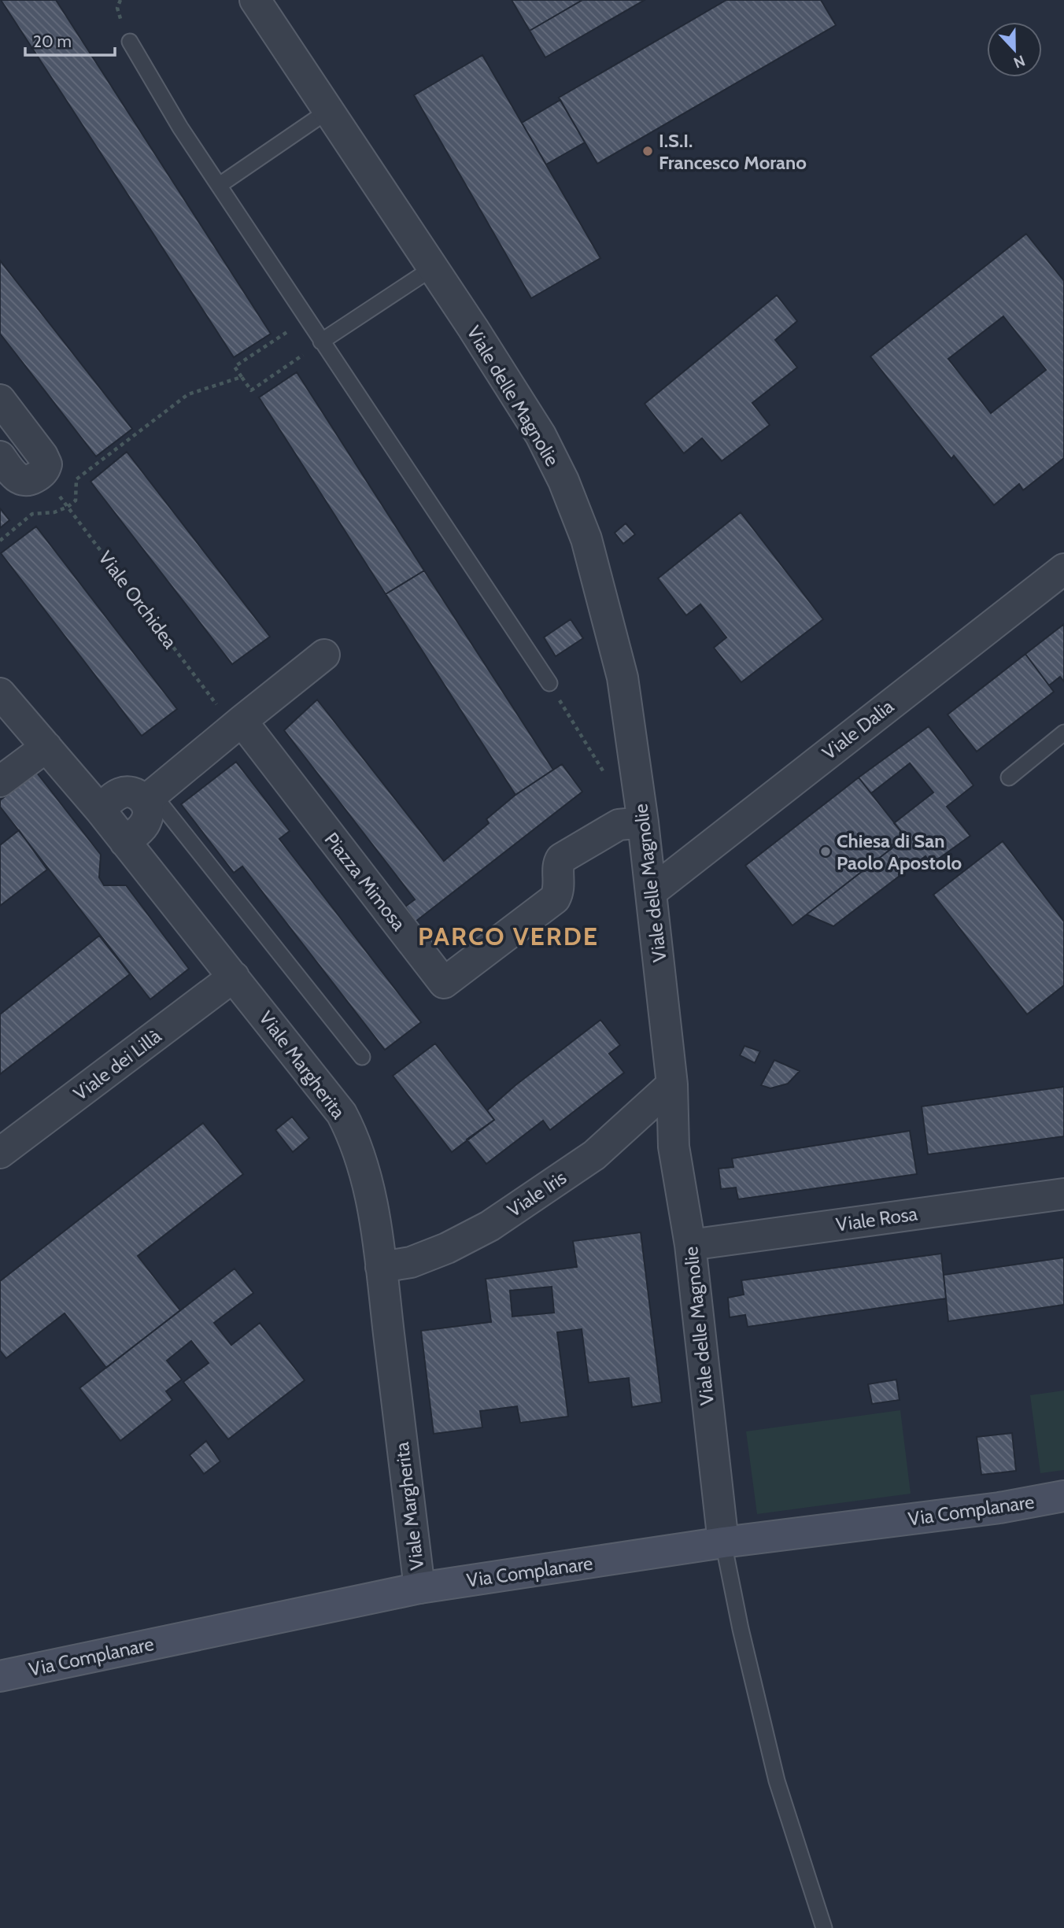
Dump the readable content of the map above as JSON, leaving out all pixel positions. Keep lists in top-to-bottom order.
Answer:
{
  "streets": {
    "main road": ["Via Complanare"],
    "street": [
      "Viale delle Magnolie",
      "Viale Dalia",
      "Piazza Mimosa",
      "Viale dei Lillà",
      "Viale Margherita",
      "Viale Iris",
      "Viale Rosa"
    ],
    "path": ["Viale Orchidea"]
  },
  "crossings": [
    ["Viale delle Magnolie", "Viale Dalia"],
    ["Viale delle Magnolie", "Piazza Mimosa"],
    ["Viale delle Magnolie", "Viale Iris"],
    ["Viale delle Magnolie", "Viale Rosa"],
    ["Viale delle Magnolie", "Via Complanare"],
    ["Viale Orchidea", "Piazza Mimosa"],
    ["Viale dei Lillà", "Viale Margherita"],
    ["Viale Margherita", "Viale Iris"],
    ["Viale Margherita", "Via Complanare"]
  ],
  "districts": ["PARCO VERDE"],
  "places": ["I.S.I. Francesco Morano", "Chiesa di San Paolo Apostolo"],
  "scale_bar": "20 m",
  "north": "bottom"
}
